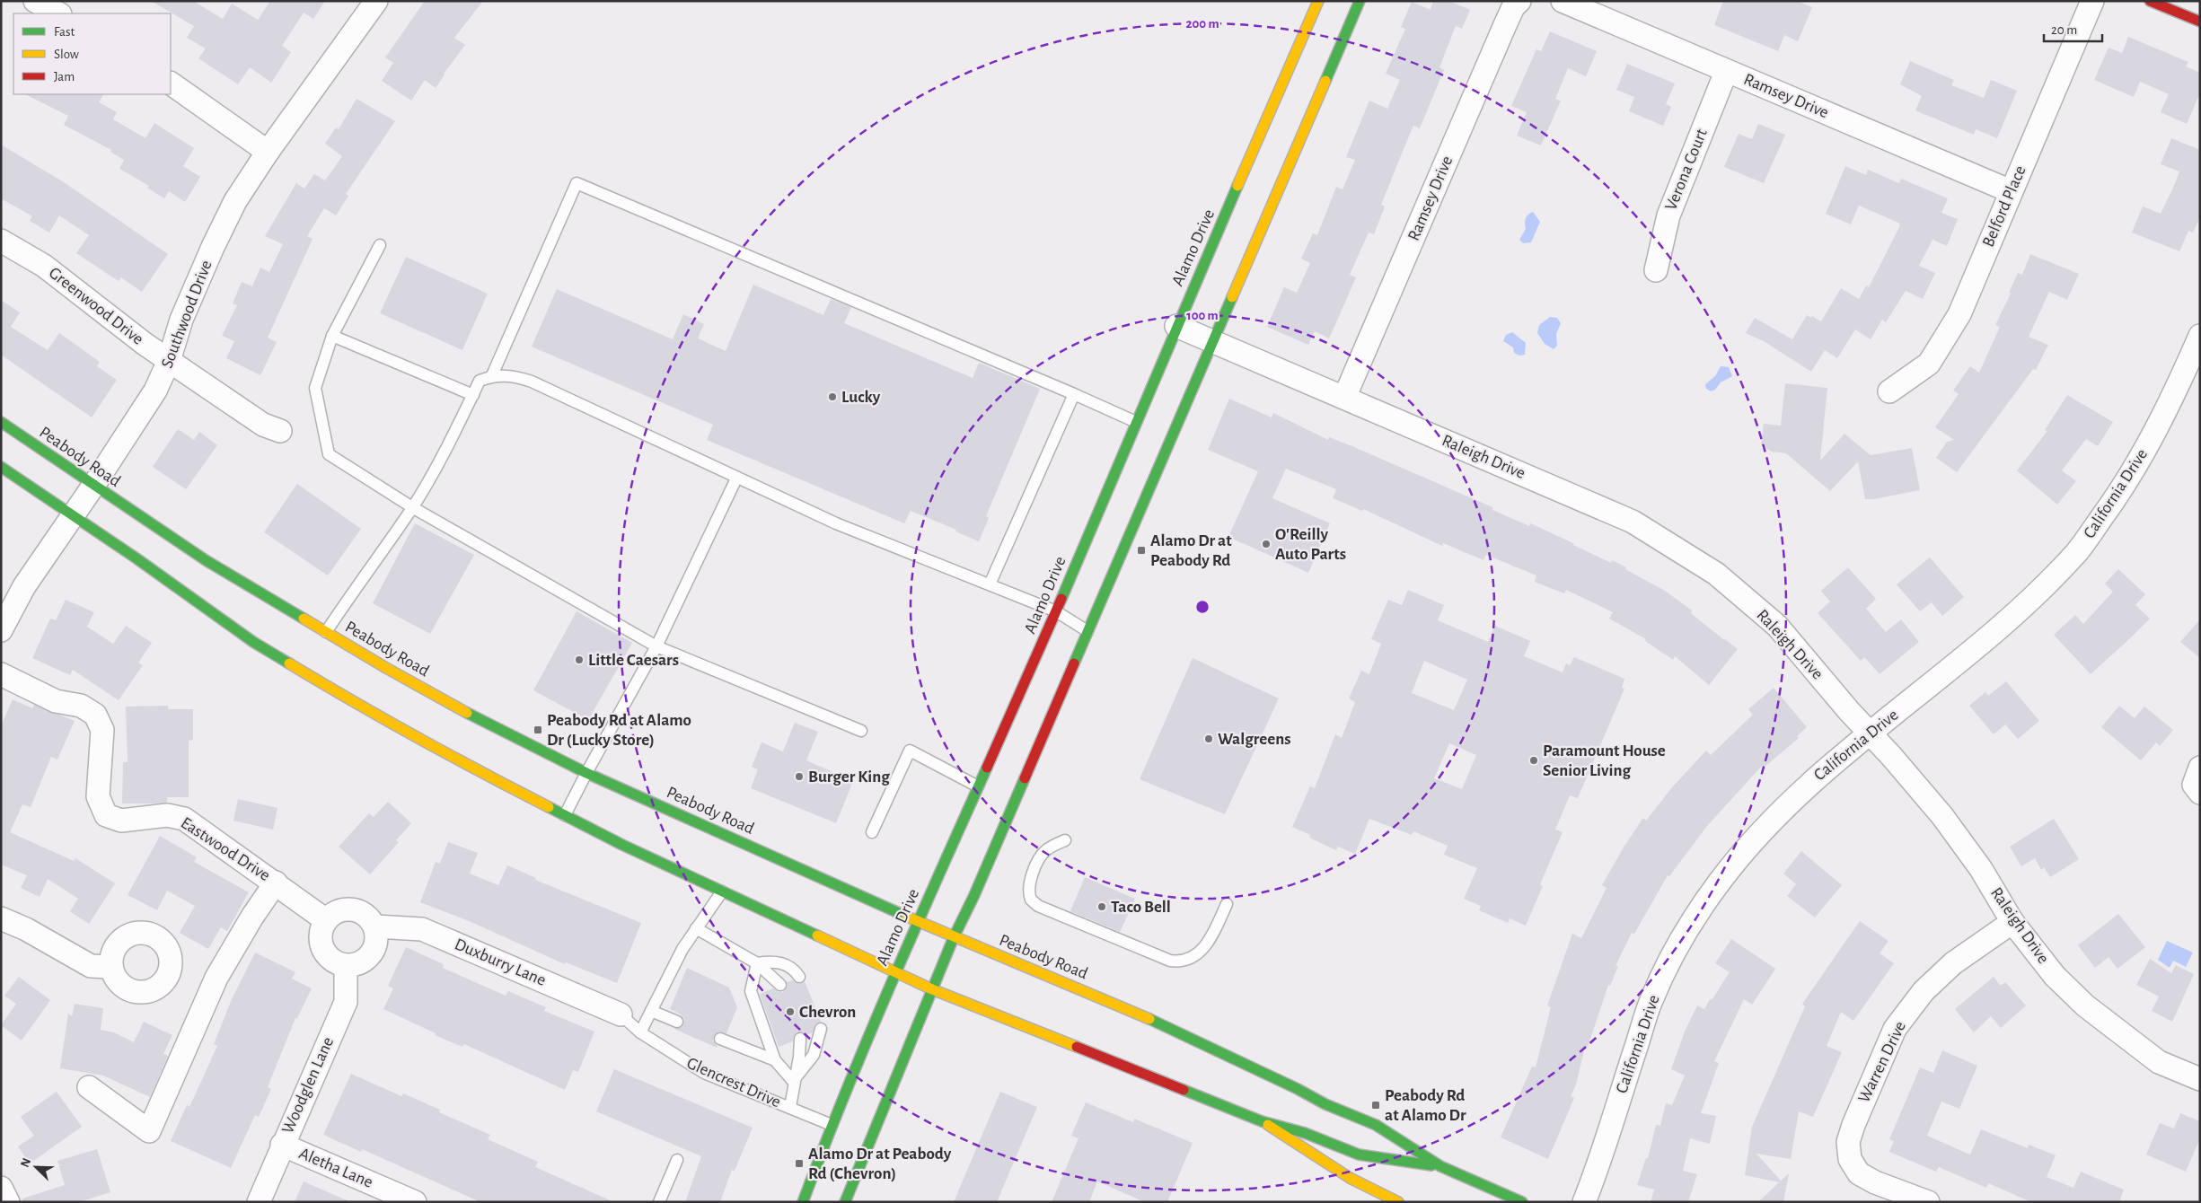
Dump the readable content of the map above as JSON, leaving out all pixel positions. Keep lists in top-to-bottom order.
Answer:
{
  "streets": {
    "main road": ["Alamo Drive", "Peabody Road"],
    "street": [
      "Ramsey Drive",
      "Verona Court",
      "Belford Place",
      "Greenwood Drive",
      "Southwood Drive",
      "Raleigh Drive",
      "California Drive",
      "Eastwood Drive",
      "Duxburry Lane",
      "Warren Drive",
      "Woodglen Lane",
      "Aletha Lane"
    ],
    "lane": ["Glencrest Drive"]
  },
  "crossings": [
    ["Ramsey Drive", "Verona Court"],
    ["Ramsey Drive", "Belford Place"],
    ["Ramsey Drive", "Raleigh Drive"],
    ["Alamo Drive", "Peabody Road"],
    ["Alamo Drive", "Raleigh Drive"],
    ["Alamo Drive", "Glencrest Drive"],
    ["Greenwood Drive", "Southwood Drive"],
    ["Southwood Drive", "Peabody Road"],
    ["Raleigh Drive", "California Drive"],
    ["Raleigh Drive", "Warren Drive"],
    ["Eastwood Drive", "Duxburry Lane"],
    ["Eastwood Drive", "Woodglen Lane"],
    ["Duxburry Lane", "Glencrest Drive"],
    ["Duxburry Lane", "Woodglen Lane"],
    ["Woodglen Lane", "Aletha Lane"]
  ],
  "places": {
    "other": [
      "Lucky",
      "O'Reilly Auto Parts",
      "Little Caesars",
      "Walgreens",
      "Paramount House Senior Living",
      "Burger King",
      "Taco Bell",
      "Chevron"
    ],
    "transit": [
      "Alamo Dr at Peabody Rd",
      "Peabody Rd at Alamo Dr (Lucky Store)",
      "Peabody Rd at Alamo Dr",
      "Alamo Dr at Peabody Rd (Chevron)"
    ]
  },
  "legend": ["Fast", "Slow", "Jam"],
  "scale_bar": "20 m",
  "north": "top left",
  "rings": ["200 m", "100 m"]
}
